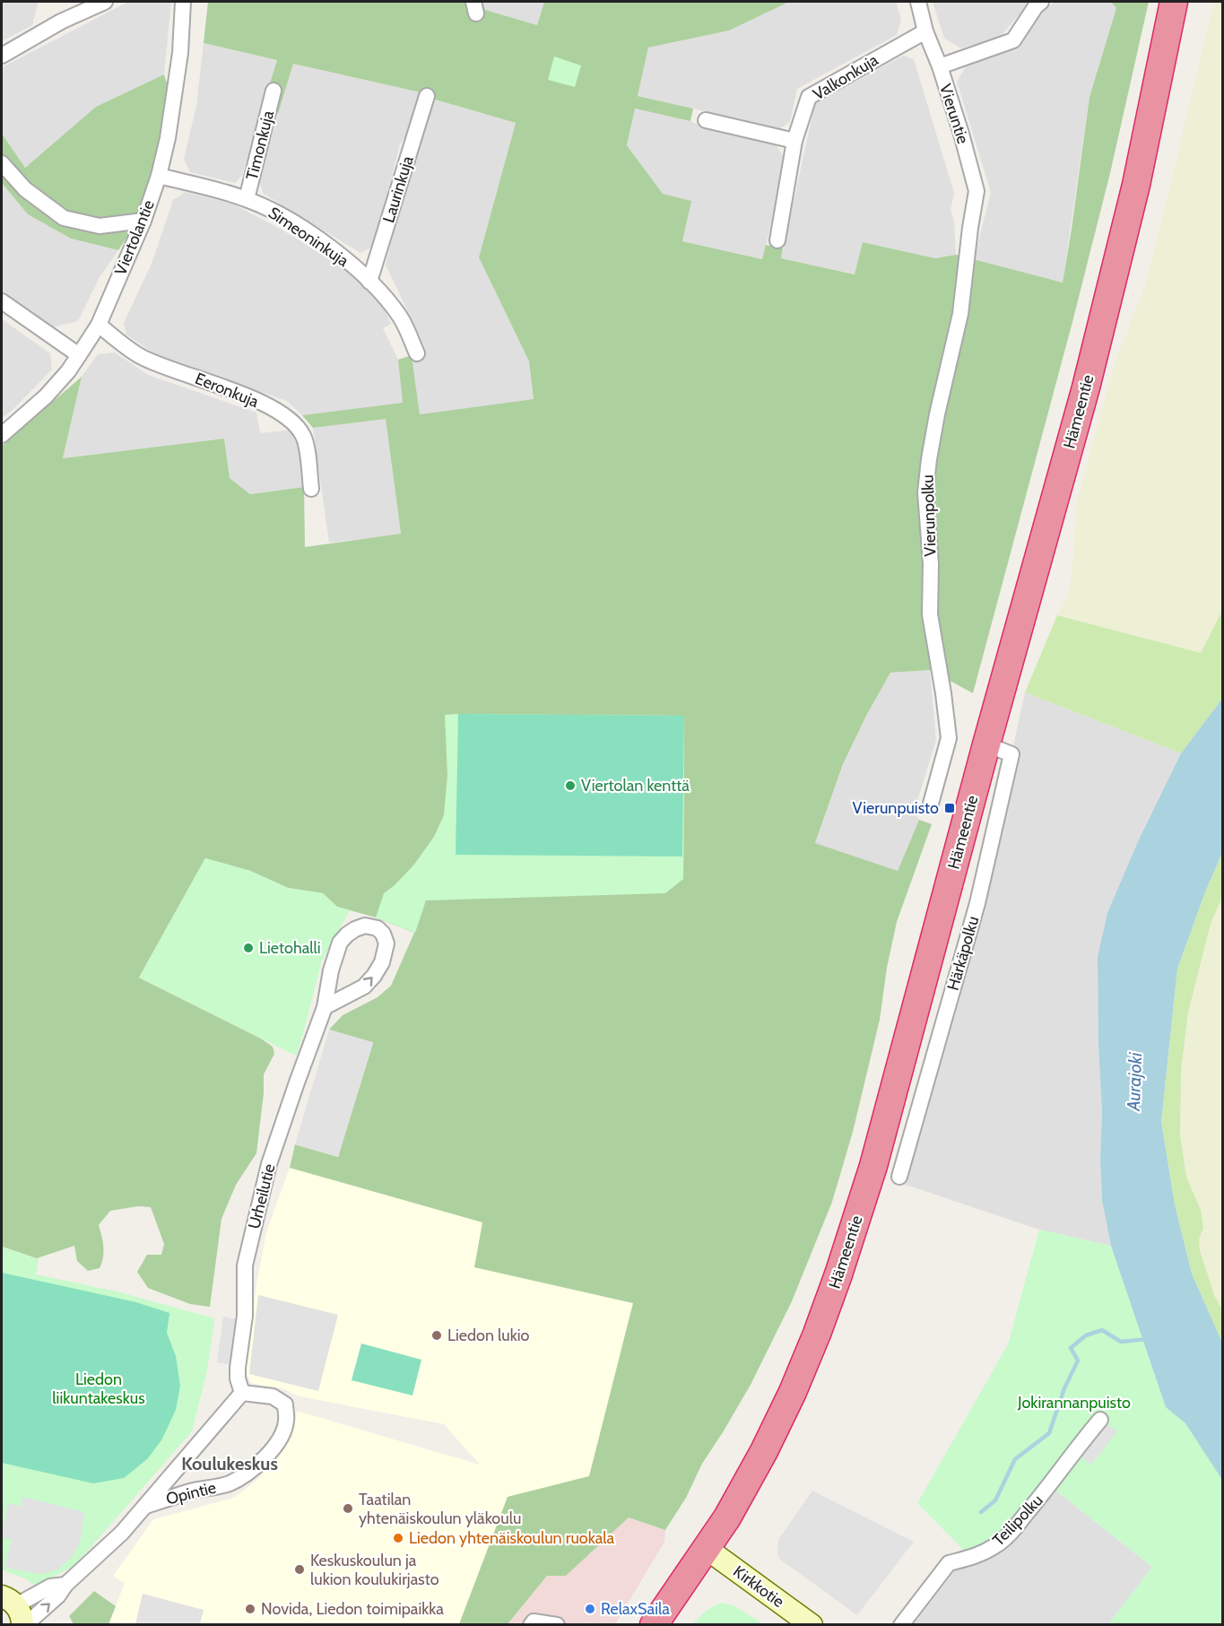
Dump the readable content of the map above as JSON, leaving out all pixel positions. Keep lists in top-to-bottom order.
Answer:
{
  "streets": {
    "highway": ["Hämeentie"],
    "street": [
      "Valkonkuja",
      "Vieruntie",
      "Timonkuja",
      "Laurinkuja",
      "Simeoninkuja",
      "Viertolantie",
      "Eeronkuja",
      "Vierunpolku",
      "Härkäpolku",
      "Urheilutie",
      "Opintie",
      "Teilipolku",
      "Kirkkotie"
    ]
  },
  "crossings": [
    ["Valkonkuja", "Vieruntie"],
    ["Vieruntie", "Vierunpolku"],
    ["Timonkuja", "Simeoninkuja"],
    ["Laurinkuja", "Simeoninkuja"],
    ["Simeoninkuja", "Viertolantie"],
    ["Viertolantie", "Eeronkuja"],
    ["Hämeentie", "Härkäpolku"],
    ["Hämeentie", "Kirkkotie"],
    ["Urheilutie", "Opintie"]
  ],
  "districts": ["Koulukeskus"],
  "water": ["Aurajoki"],
  "parks": ["Liedon liikuntakeskus", "Jokirannanpuisto"],
  "places": {
    "other": [
      "Viertolan kenttä",
      "Lietohalli",
      "Liedon lukio",
      "Taatilan yhtenäiskoulun yläkoulu",
      "Liedon yhtenäiskoulun ruokala",
      "Keskuskoulun ja lukion koulukirjasto",
      "Novida, Liedon toimipaikka",
      "RelaxSaila"
    ],
    "transit": ["Vierunpuisto"]
  }
}
